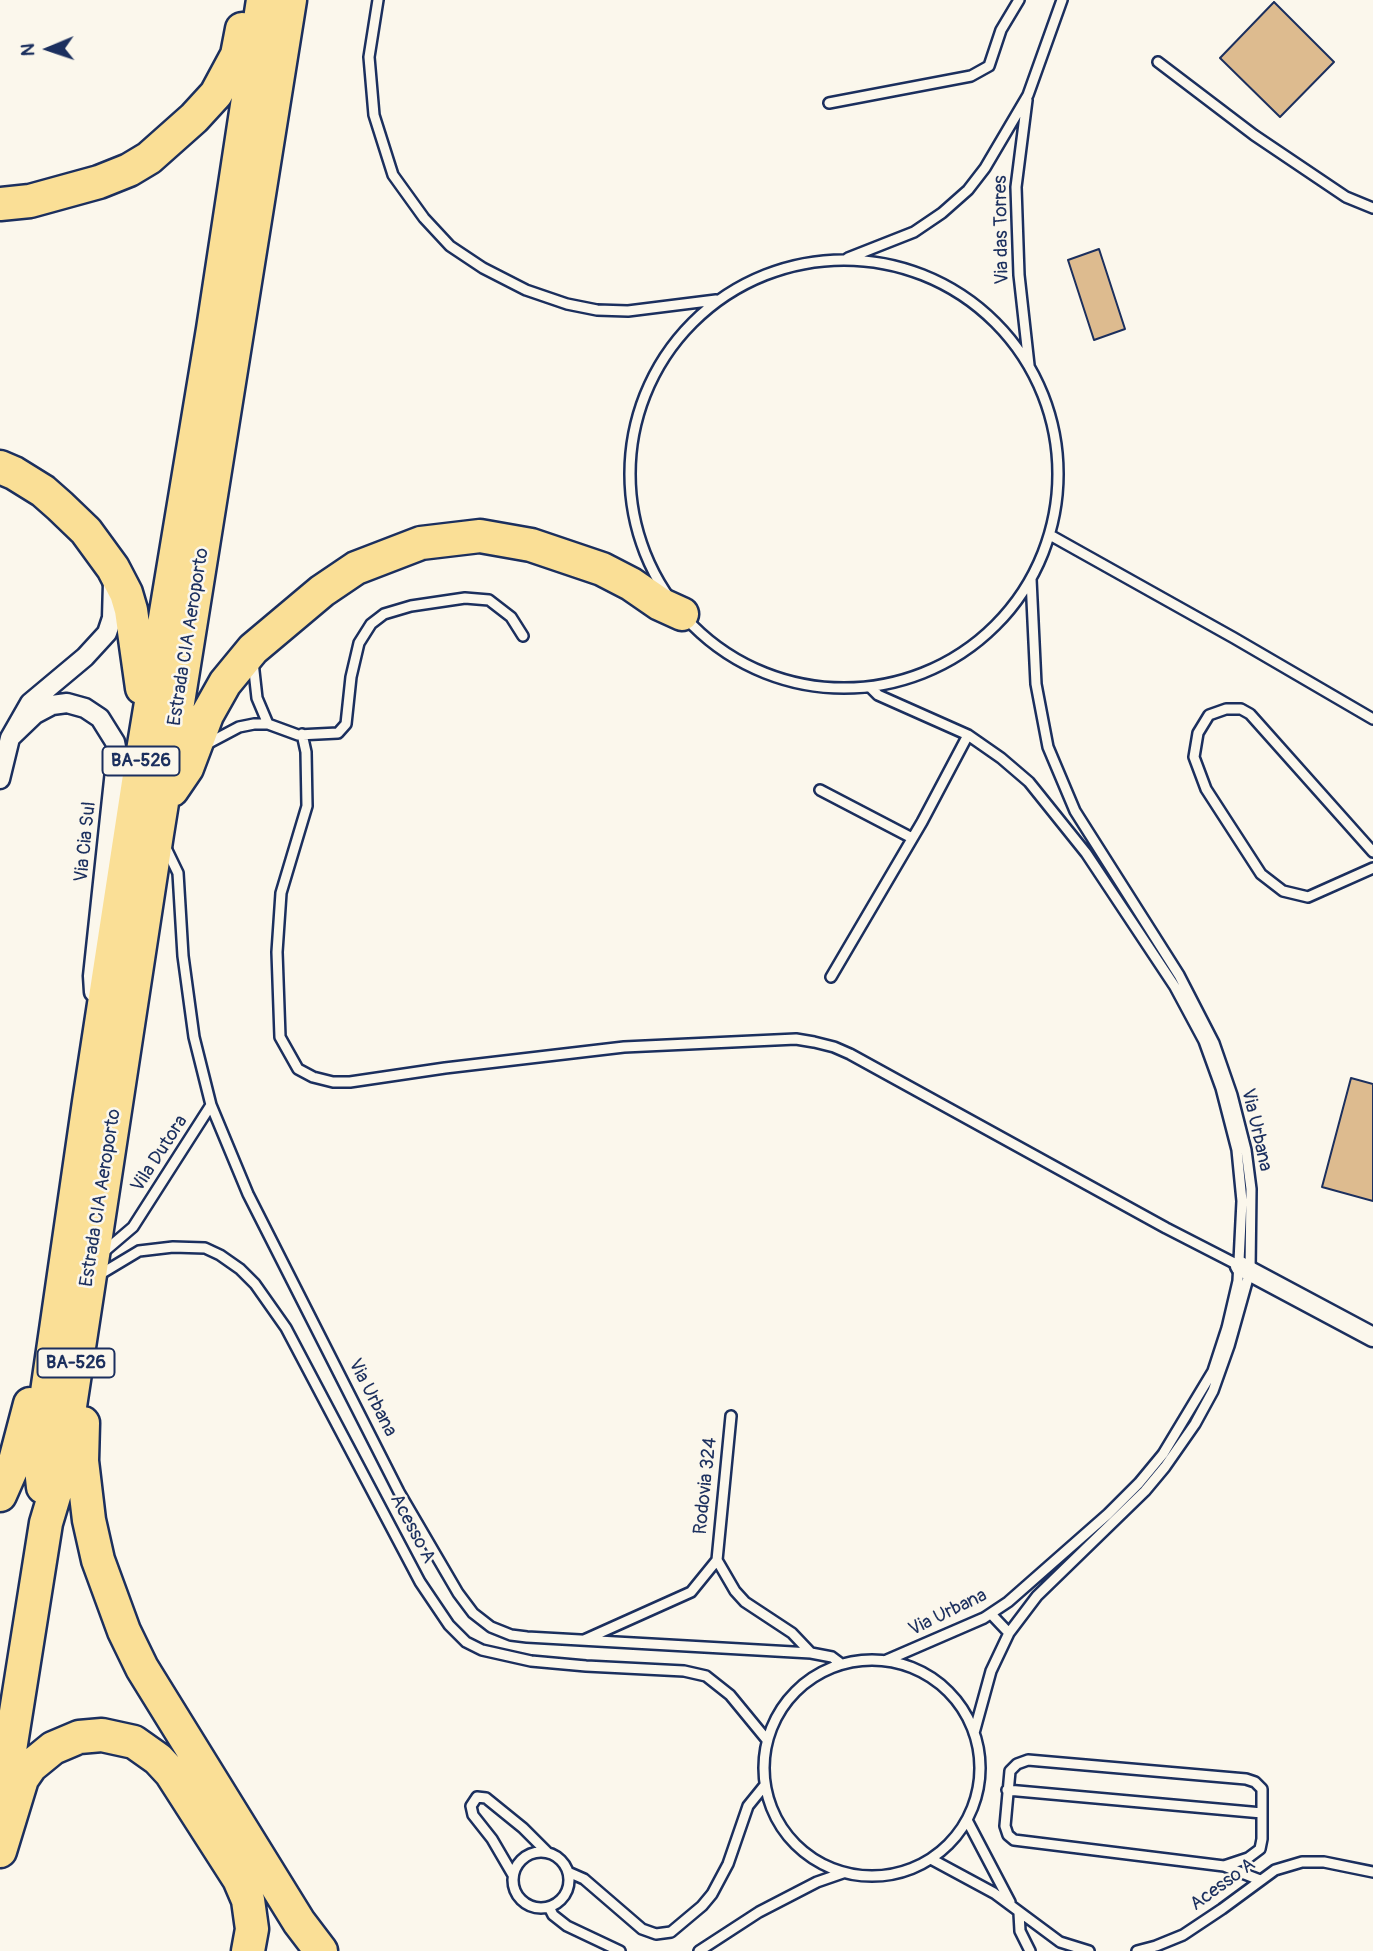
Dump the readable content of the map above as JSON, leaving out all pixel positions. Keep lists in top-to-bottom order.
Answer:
{
  "streets": {
    "highway": ["Estrada CIA Aeroporto", "BA-526"],
    "street": ["Via Cia Sul"],
    "lane": [
      "Via das Torres",
      "Via Urbana",
      "Vila Dutora",
      "Rodovia 324",
      "Acesso A"
    ]
  },
  "crossings": [
    ["Estrada CIA Aeroporto", "Via Cia Sul"],
    ["Estrada CIA Aeroporto", "Via Urbana"],
    ["Via Urbana", "Vila Dutora"],
    ["Via Urbana", "Acesso A"],
    ["Vila Dutora", "Acesso A"]
  ],
  "north": "left"
}
